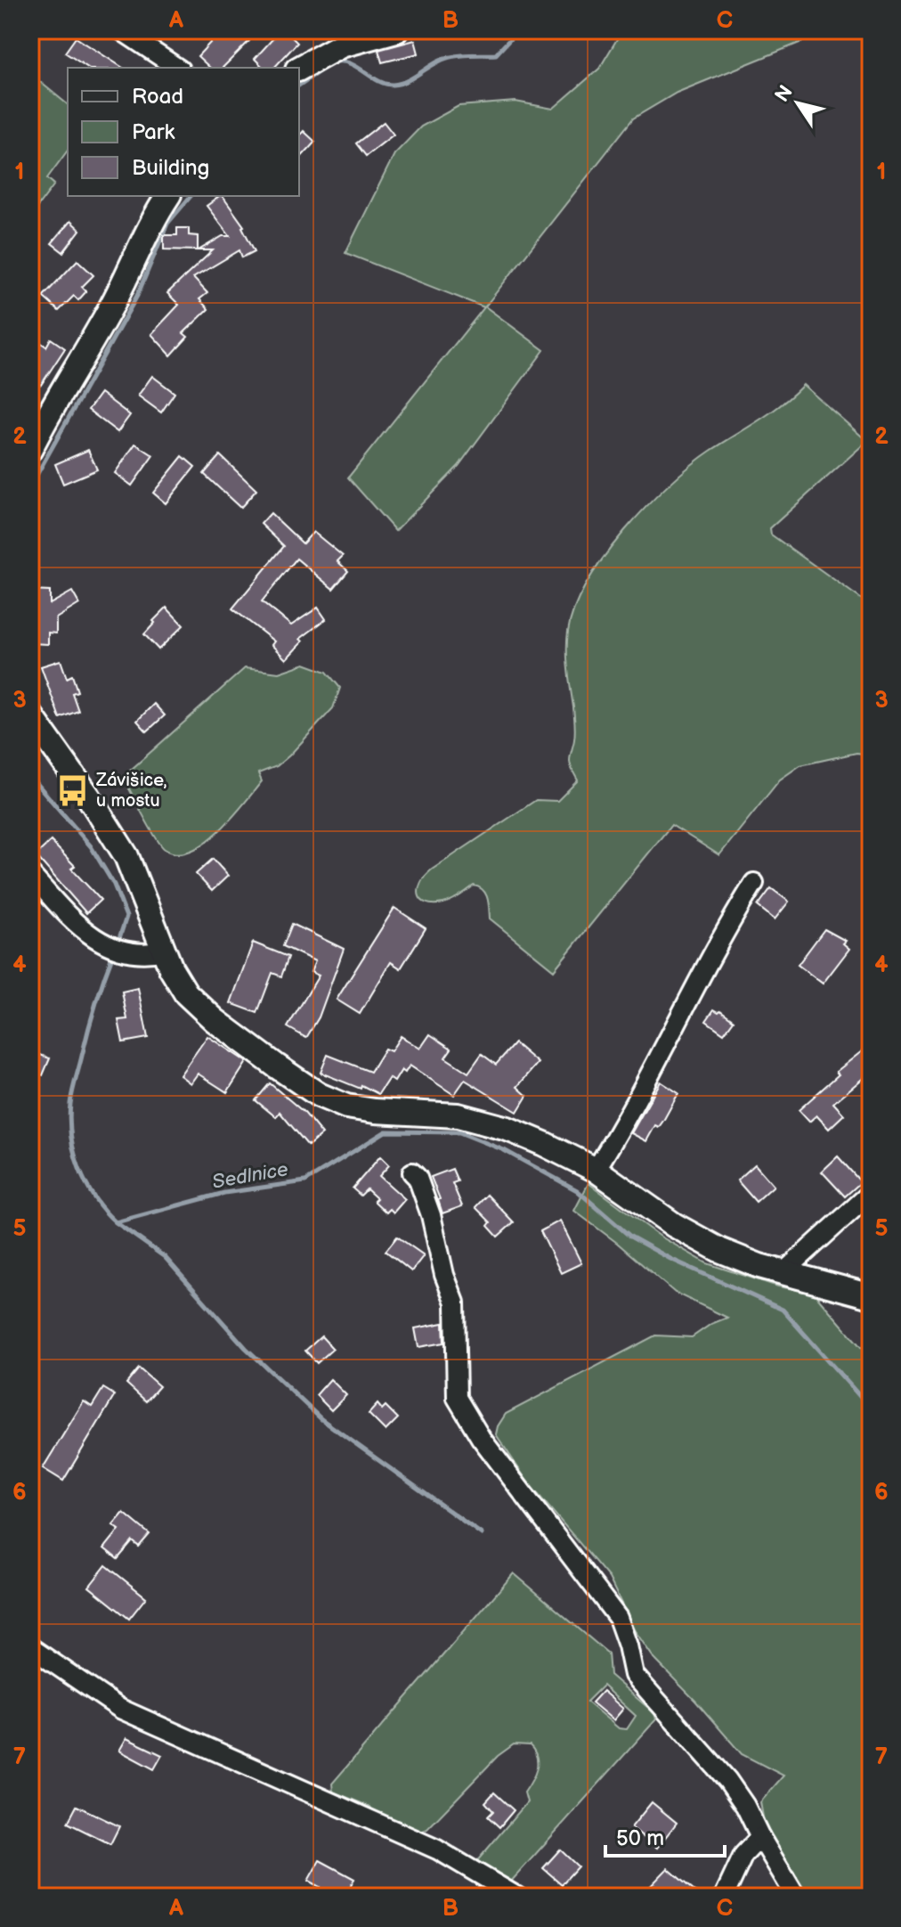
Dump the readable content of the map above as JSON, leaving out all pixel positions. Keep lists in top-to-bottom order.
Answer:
{
  "water": ["Sedlnice"],
  "places": {
    "bus stop": ["Závišice, u mostu"]
  },
  "legend": ["Road", "Park", "Building"],
  "scale_bar": "50 m",
  "north": "top left",
  "grid": {
    "columns": ["A", "B", "C"],
    "rows": [
      "1",
      "2",
      "3",
      "4",
      "5",
      "6",
      "7"
    ]
  }
}
